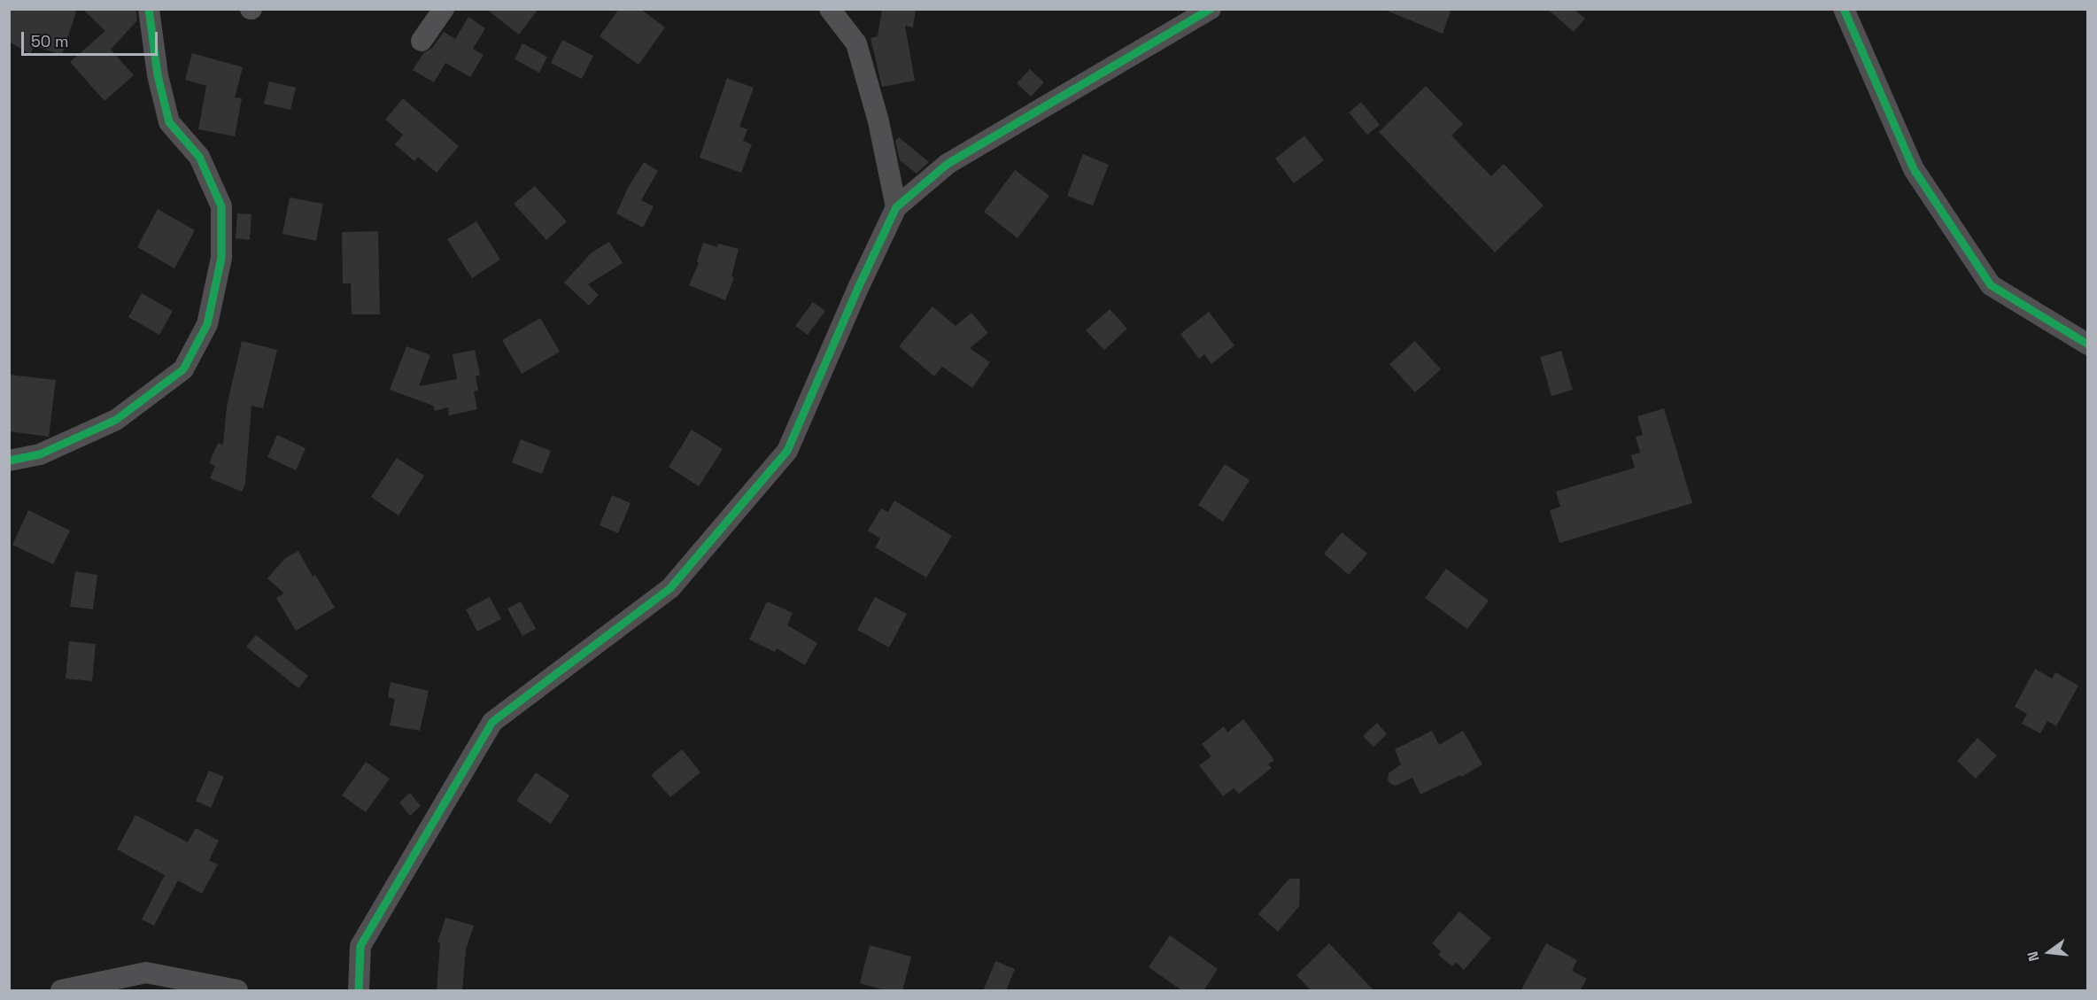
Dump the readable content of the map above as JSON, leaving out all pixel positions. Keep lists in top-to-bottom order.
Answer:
{
  "scale_bar": "50 m",
  "north": "left"
}
